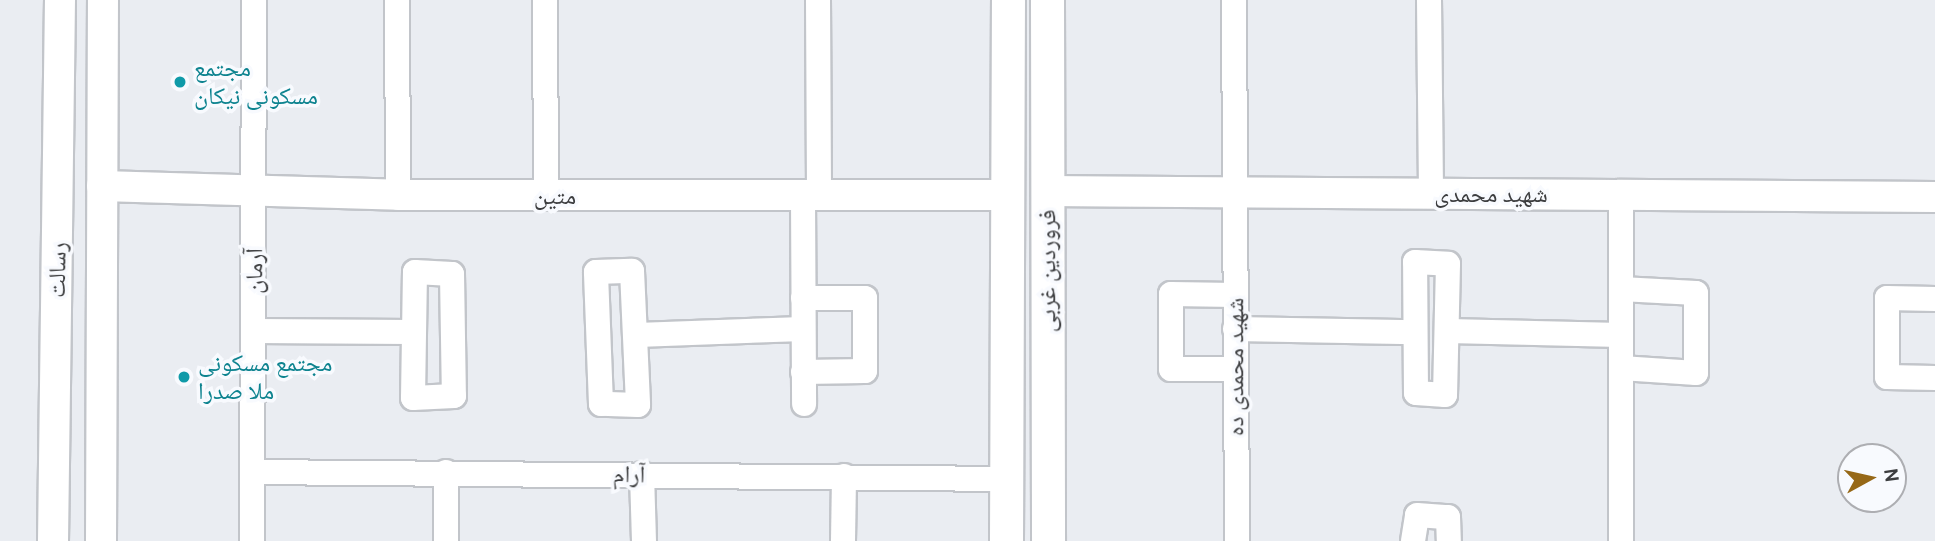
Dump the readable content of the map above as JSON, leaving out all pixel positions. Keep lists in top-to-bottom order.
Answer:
{
  "streets": {
    "main road": ["فروردین غربی"],
    "street": [
      "شهید محمدی",
      "متین",
      "رسالت",
      "آرمان",
      "شهید محمدی ده",
      "آرام"
    ]
  },
  "crossings": [
    ["شهید محمدی", "فروردین غربی"],
    ["شهید محمدی", "شهید محمدی ده"],
    ["متین", "رسالت"],
    ["متین", "آرمان"],
    ["متین", "فروردین غربی"],
    ["آرمان", "آرام"],
    ["فروردین غربی", "آرام"]
  ],
  "places": ["مجتمع مسکونی نیکان", "مجتمع مسکونی ملا صدرا"],
  "north": "right"
}
